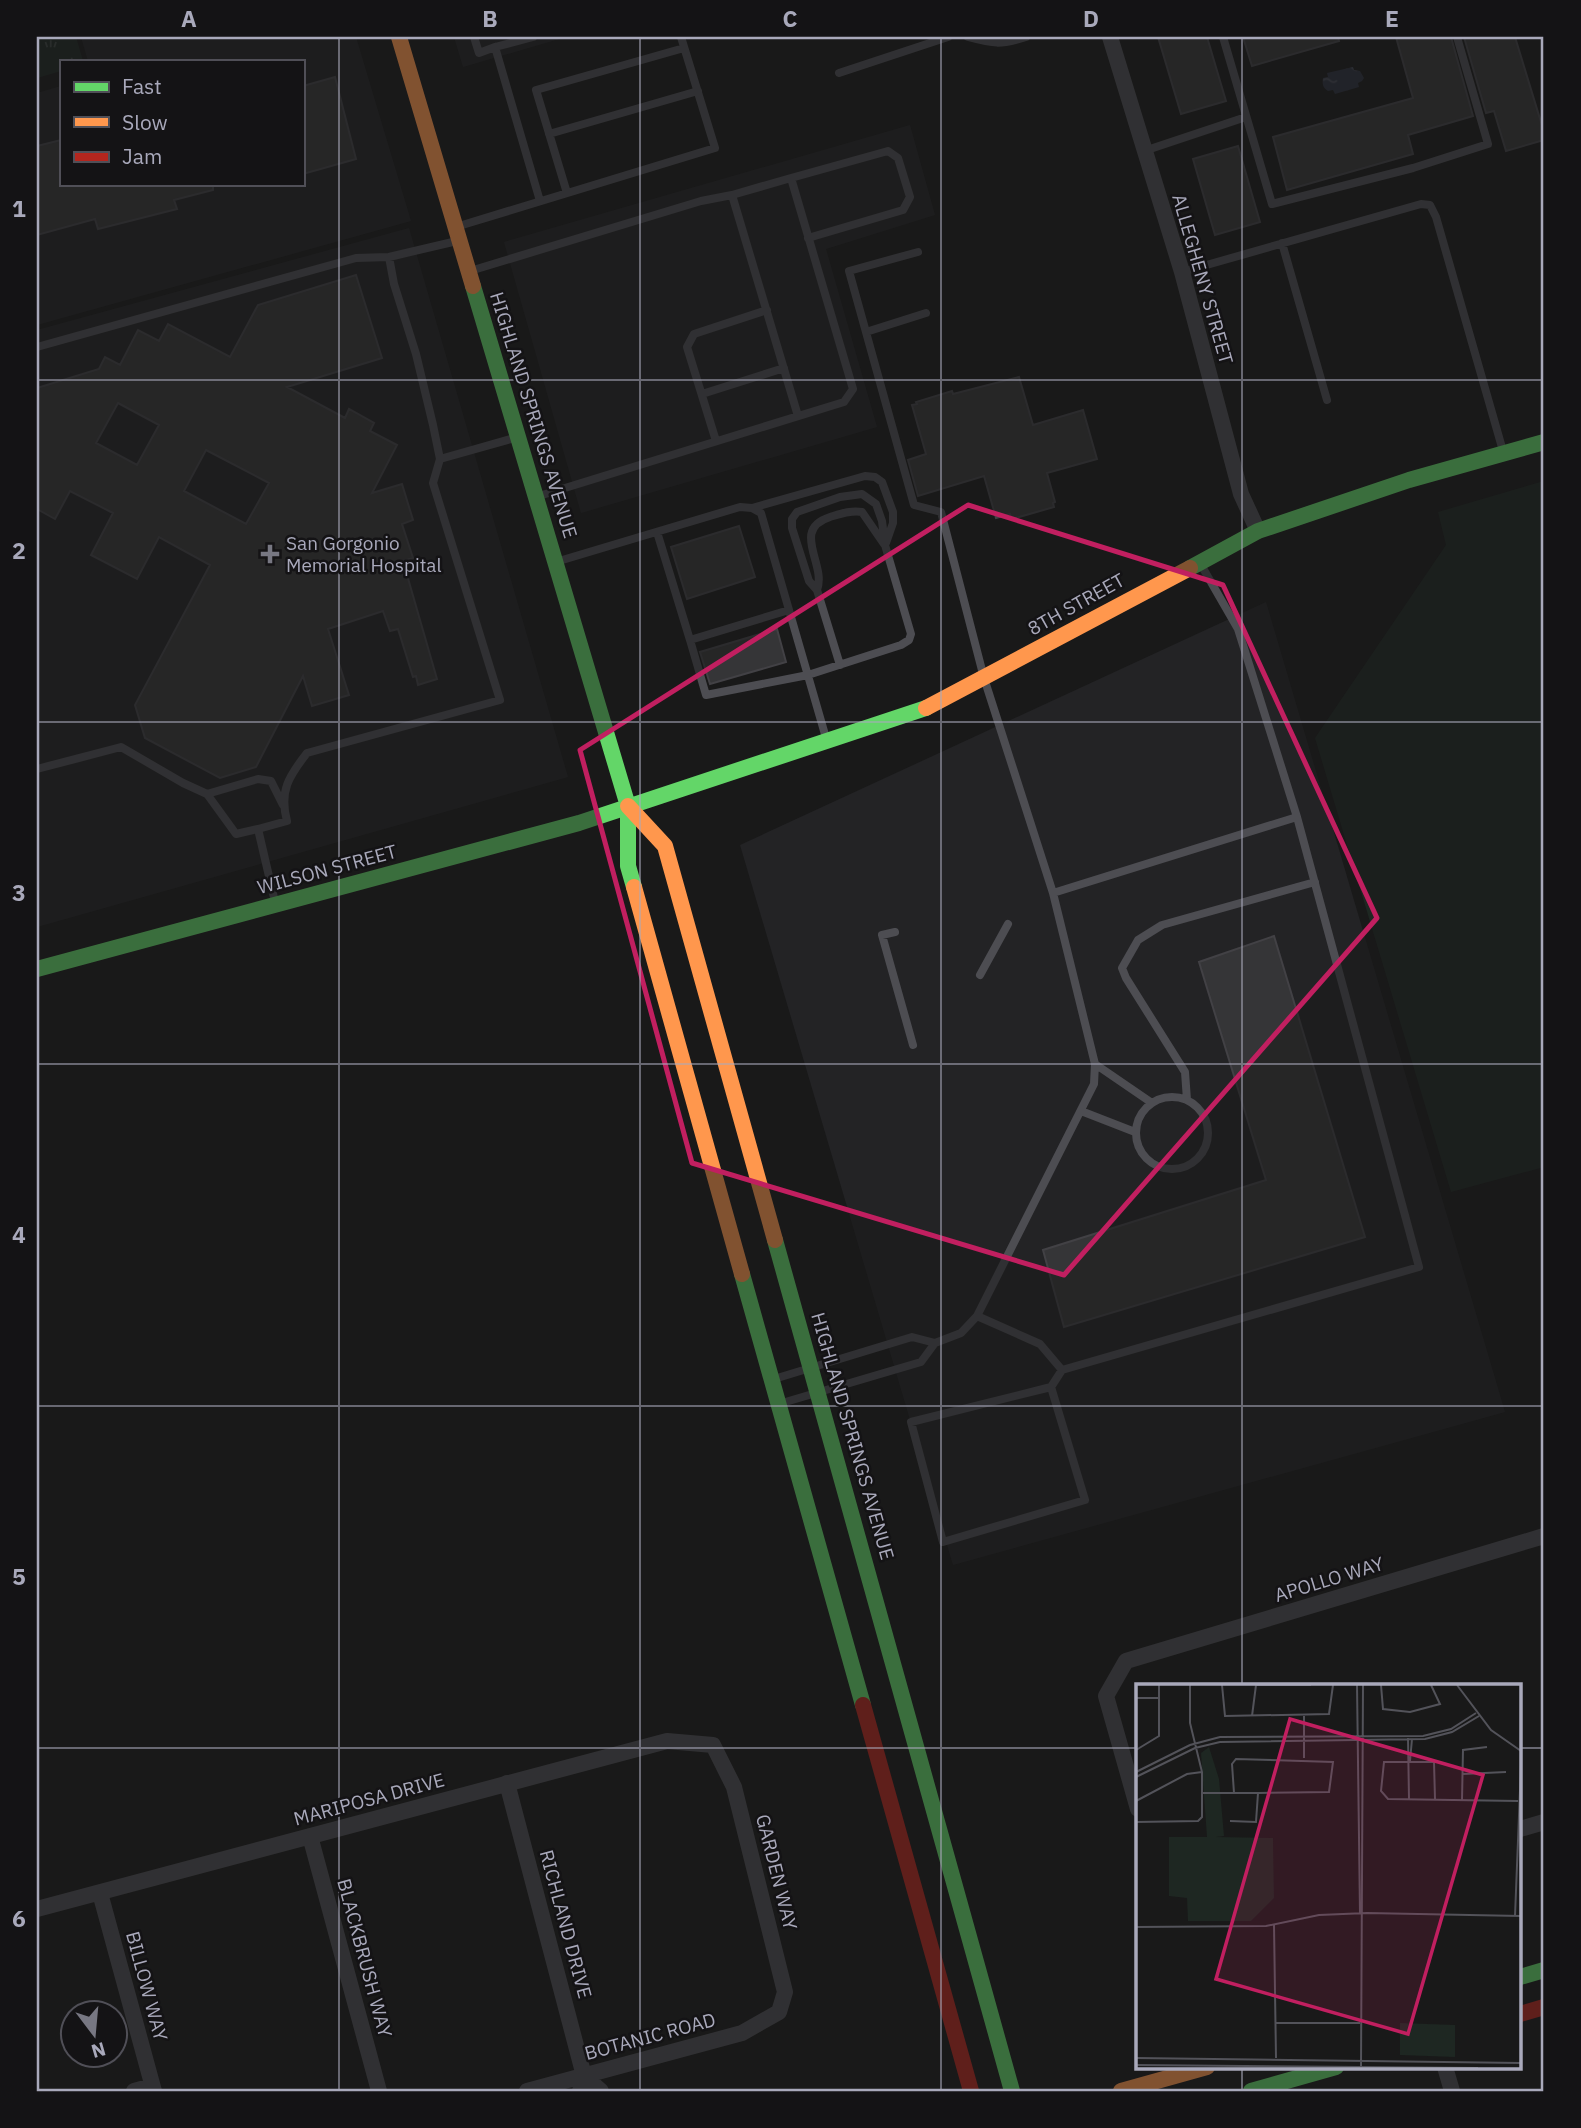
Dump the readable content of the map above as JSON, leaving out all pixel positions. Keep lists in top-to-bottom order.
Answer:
{
  "streets": {
    "main road": ["HIGHLAND SPRINGS AVENUE", "8TH STREET", "WILSON STREET"],
    "street": [
      "ALLEGHENY STREET",
      "APOLLO WAY",
      "MARIPOSA DRIVE",
      "GARDEN WAY",
      "RICHLAND DRIVE",
      "BLACKBRUSH WAY",
      "BILLOW WAY",
      "BOTANIC ROAD"
    ]
  },
  "crossings": [
    ["ALLEGHENY STREET", "8TH STREET"],
    ["HIGHLAND SPRINGS AVENUE", "8TH STREET"],
    ["HIGHLAND SPRINGS AVENUE", "WILSON STREET"],
    ["8TH STREET", "WILSON STREET"],
    ["MARIPOSA DRIVE", "GARDEN WAY"],
    ["MARIPOSA DRIVE", "RICHLAND DRIVE"],
    ["MARIPOSA DRIVE", "BLACKBRUSH WAY"],
    ["MARIPOSA DRIVE", "BILLOW WAY"],
    ["GARDEN WAY", "BOTANIC ROAD"],
    ["RICHLAND DRIVE", "BOTANIC ROAD"]
  ],
  "places": {
    "health": ["San Gorgonio Memorial Hospital"]
  },
  "legend": ["Fast", "Slow", "Jam"],
  "north": "bottom",
  "grid": {
    "columns": [
      "A",
      "B",
      "C",
      "D",
      "E"
    ],
    "rows": [
      "1",
      "2",
      "3",
      "4",
      "5",
      "6"
    ]
  }
}
